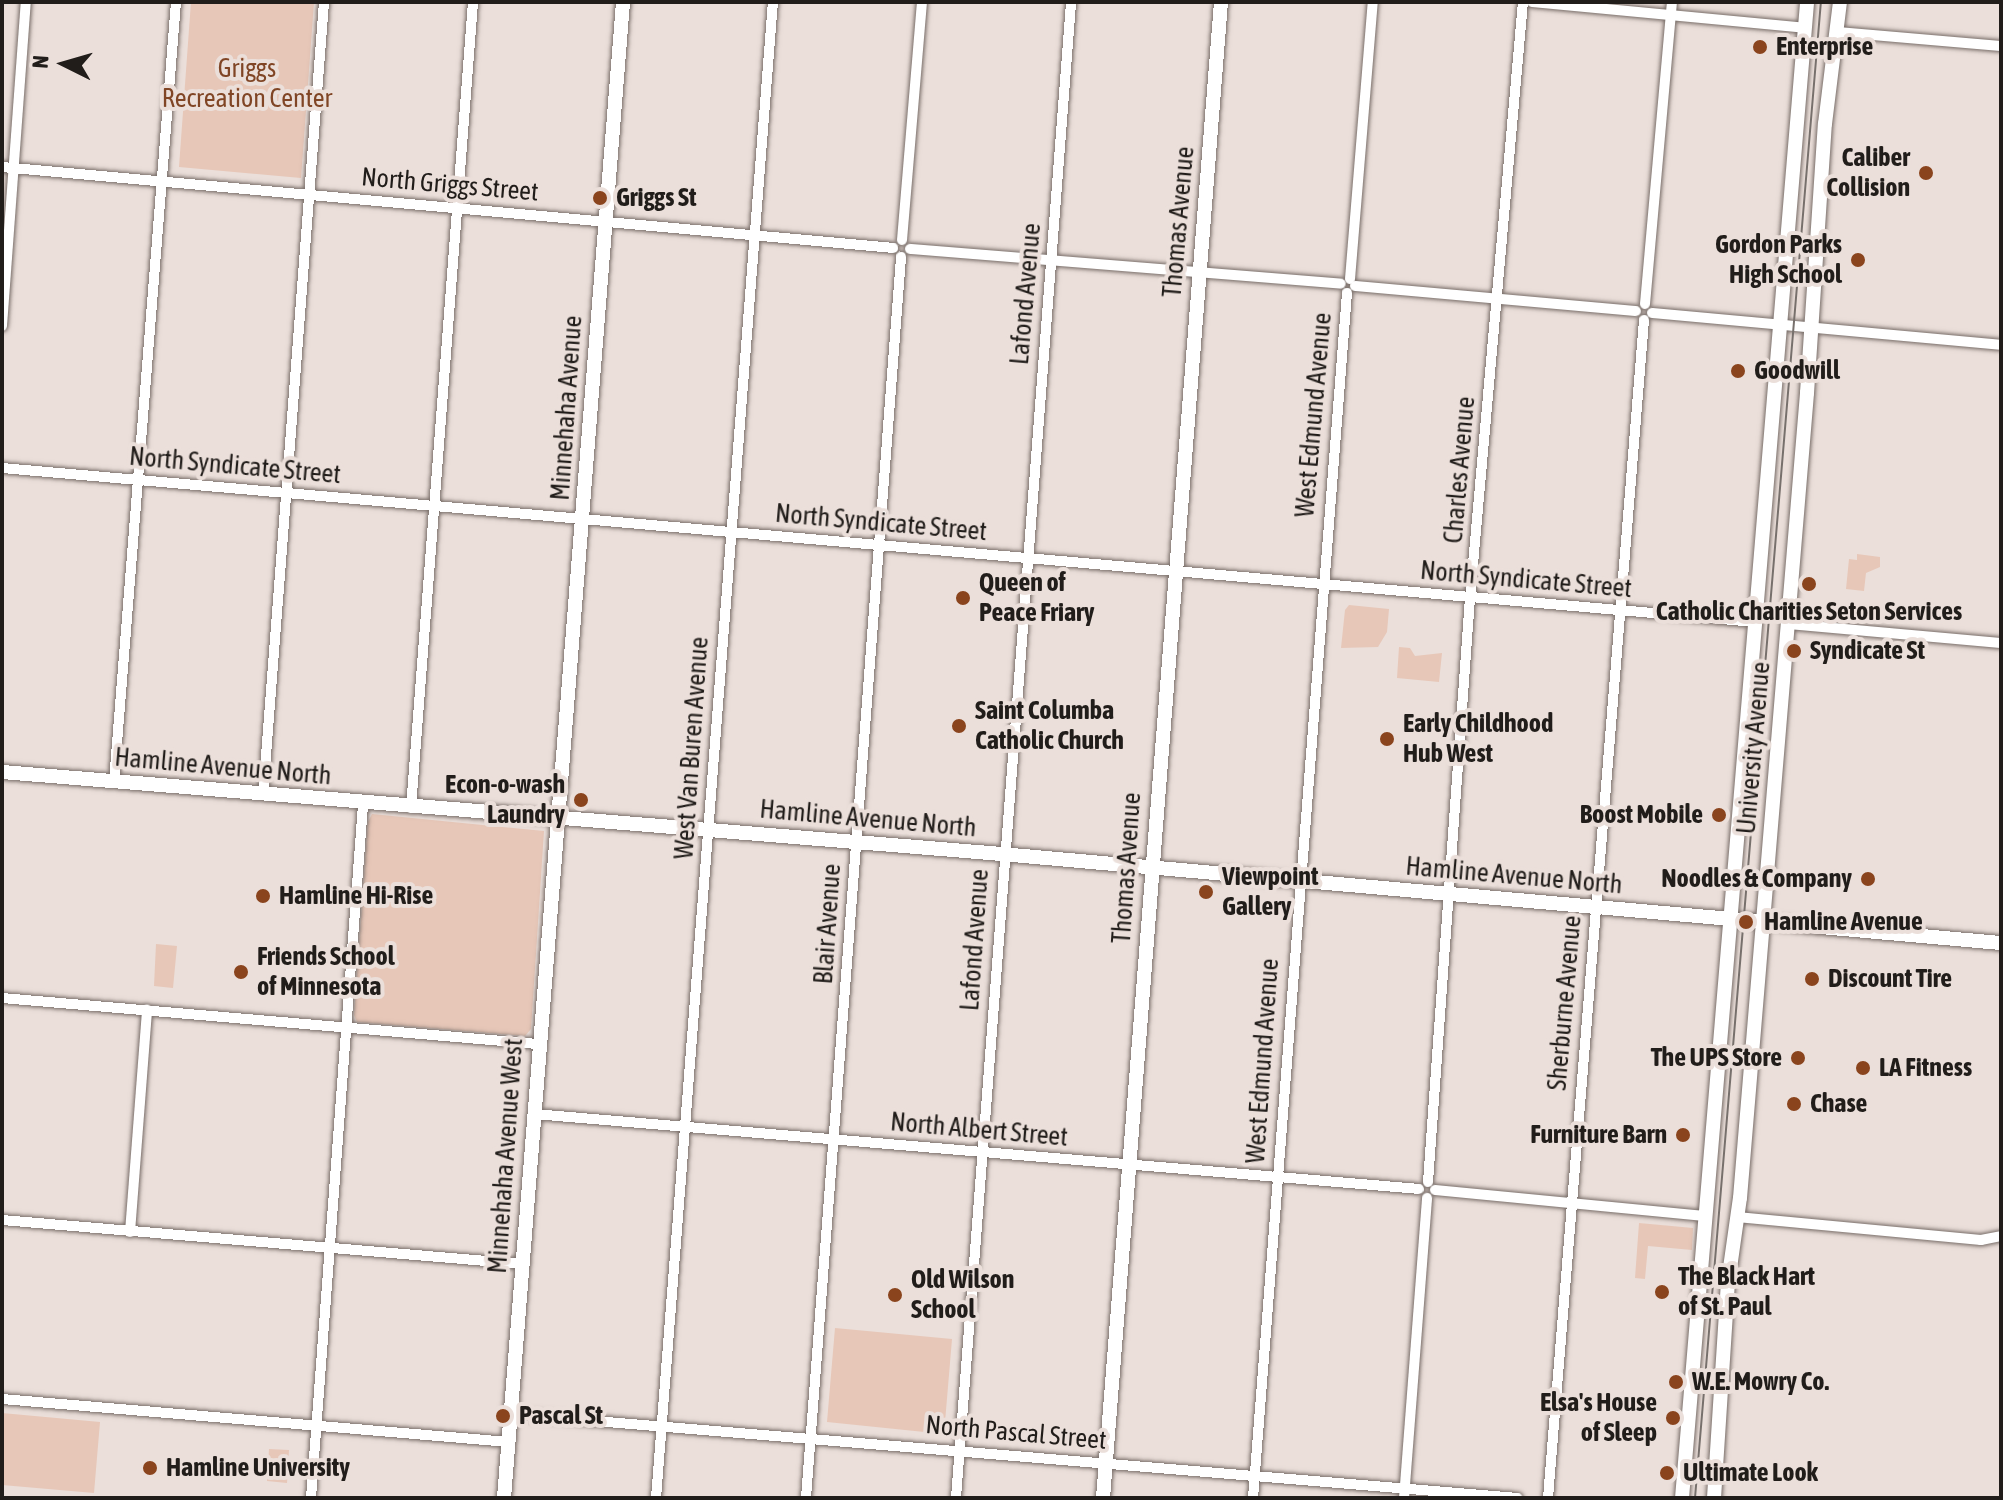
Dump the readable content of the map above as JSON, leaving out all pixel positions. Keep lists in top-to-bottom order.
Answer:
{
  "streets": {
    "street": [
      "North Griggs Street",
      "Thomas Avenue",
      "Lafond Avenue",
      "Minnehaha Avenue",
      "West Edmund Avenue",
      "North Syndicate Street",
      "Charles Avenue",
      "West Van Buren Avenue",
      "University Avenue",
      "Hamline Avenue North",
      "Blair Avenue",
      "Sherburne Avenue",
      "North Albert Street",
      "Minnehaha Avenue West",
      "North Pascal Street"
    ]
  },
  "crossings": [
    ["North Griggs Street", "Minnehaha Avenue"],
    ["North Griggs Street", "West Van Buren Avenue"],
    ["Thomas Avenue", "North Syndicate Street"],
    ["Thomas Avenue", "Hamline Avenue North"],
    ["Thomas Avenue", "North Albert Street"],
    ["Thomas Avenue", "North Pascal Street"],
    ["Lafond Avenue", "North Syndicate Street"],
    ["Lafond Avenue", "Hamline Avenue North"],
    ["Lafond Avenue", "North Albert Street"],
    ["Lafond Avenue", "North Pascal Street"],
    ["Minnehaha Avenue", "North Syndicate Street"],
    ["Minnehaha Avenue", "Hamline Avenue North"],
    ["Minnehaha Avenue", "Minnehaha Avenue West"],
    ["West Edmund Avenue", "North Syndicate Street"],
    ["West Edmund Avenue", "Hamline Avenue North"],
    ["West Edmund Avenue", "North Albert Street"],
    ["West Edmund Avenue", "North Pascal Street"],
    ["North Syndicate Street", "Charles Avenue"],
    ["North Syndicate Street", "West Van Buren Avenue"],
    ["North Syndicate Street", "University Avenue"],
    ["North Syndicate Street", "Blair Avenue"],
    ["North Syndicate Street", "Sherburne Avenue"],
    ["Charles Avenue", "Hamline Avenue North"],
    ["Charles Avenue", "North Albert Street"],
    ["Charles Avenue", "North Pascal Street"],
    ["West Van Buren Avenue", "Hamline Avenue North"],
    ["West Van Buren Avenue", "North Albert Street"],
    ["West Van Buren Avenue", "North Pascal Street"],
    ["University Avenue", "Hamline Avenue North"],
    ["University Avenue", "North Albert Street"],
    ["Hamline Avenue North", "Blair Avenue"],
    ["Hamline Avenue North", "Sherburne Avenue"],
    ["Hamline Avenue North", "Minnehaha Avenue West"],
    ["Blair Avenue", "North Albert Street"],
    ["Blair Avenue", "North Pascal Street"],
    ["Sherburne Avenue", "North Albert Street"],
    ["North Albert Street", "Minnehaha Avenue West"],
    ["Minnehaha Avenue West", "North Pascal Street"]
  ],
  "parks": ["Griggs Recreation Center"],
  "places": [
    "Enterprise",
    "Caliber Collision",
    "Griggs St",
    "Gordon Parks High School",
    "Goodwill",
    "Catholic Charities Seton Services",
    "Queen of Peace Friary",
    "Syndicate St",
    "Saint Columba Catholic Church",
    "Early Childhood Hub West",
    "Econ-o-wash Laundry",
    "Boost Mobile",
    "Noodles & Company",
    "Viewpoint Gallery",
    "Hamline Hi-Rise",
    "Hamline Avenue",
    "Friends School of Minnesota",
    "Discount Tire",
    "The UPS Store",
    "LA Fitness",
    "Chase",
    "Furniture Barn",
    "The Black Hart of St. Paul",
    "Old Wilson School",
    "W.E. Mowry Co.",
    "Pascal St",
    "Elsa's House of Sleep",
    "Hamline University",
    "Ultimate Look"
  ],
  "north": "left"
}
